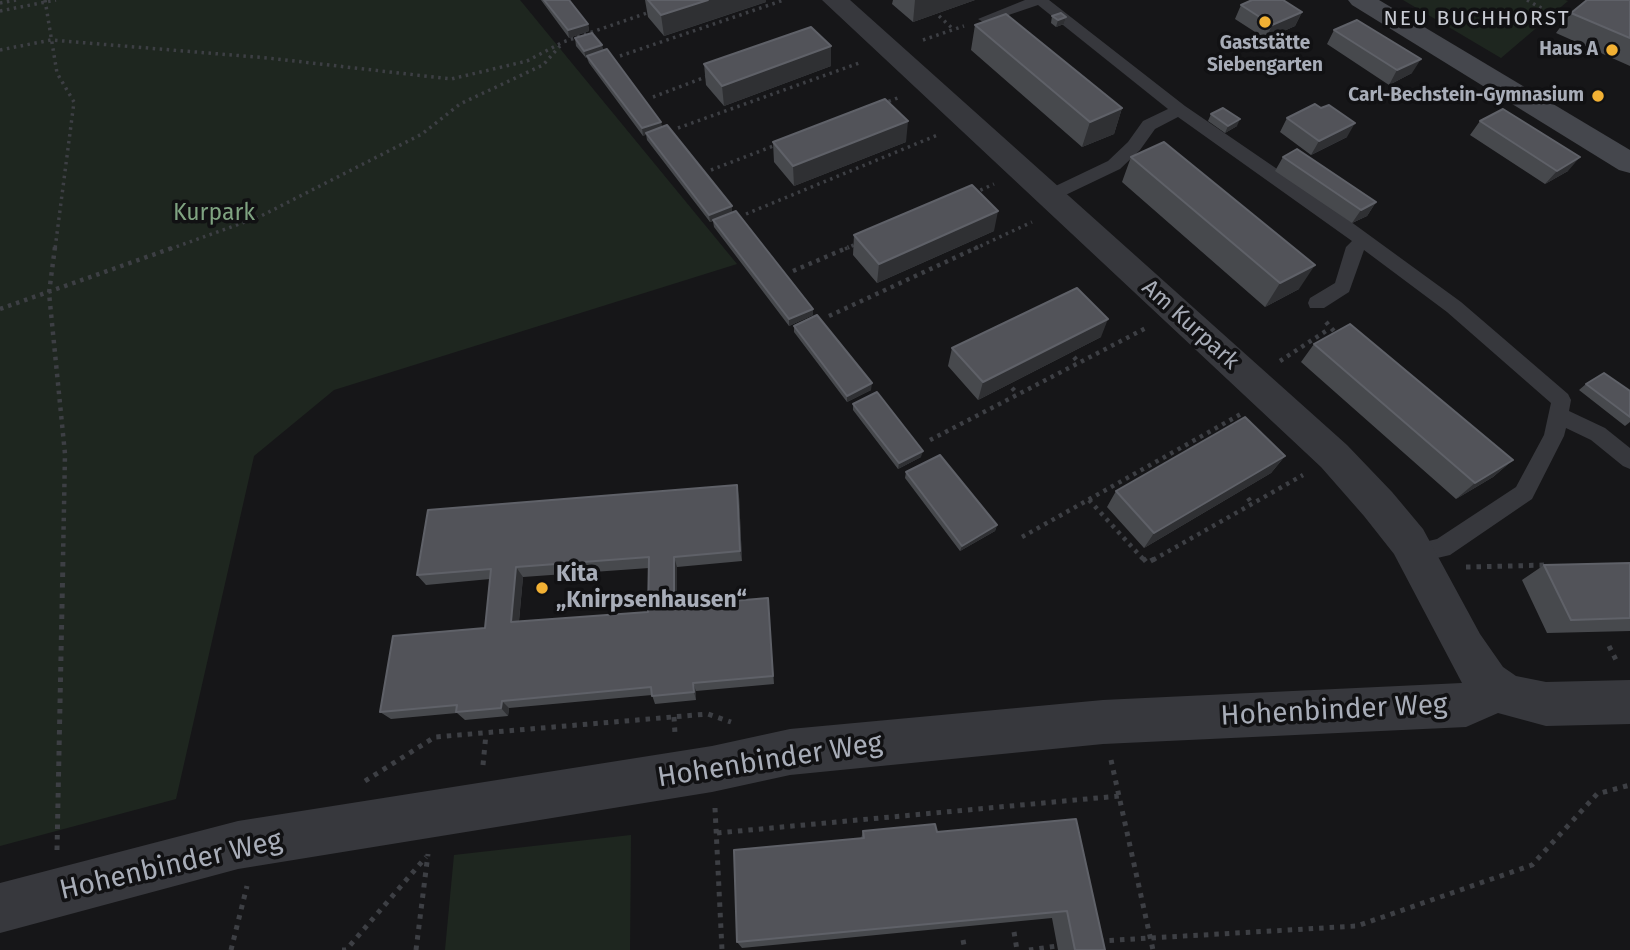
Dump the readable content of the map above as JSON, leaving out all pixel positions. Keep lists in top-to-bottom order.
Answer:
{
  "streets": {
    "street": ["Am Kurpark", "Hohenbinder Weg"]
  },
  "crossings": [
    ["Am Kurpark", "Hohenbinder Weg"]
  ],
  "districts": ["NEU BUCHHORST"],
  "parks": ["Kurpark"],
  "places": [
    "Gaststätte Siebengarten",
    "Haus A",
    "Carl-Bechstein-Gymnasium",
    "Kita „Knirpsenhausen“"
  ]
}
